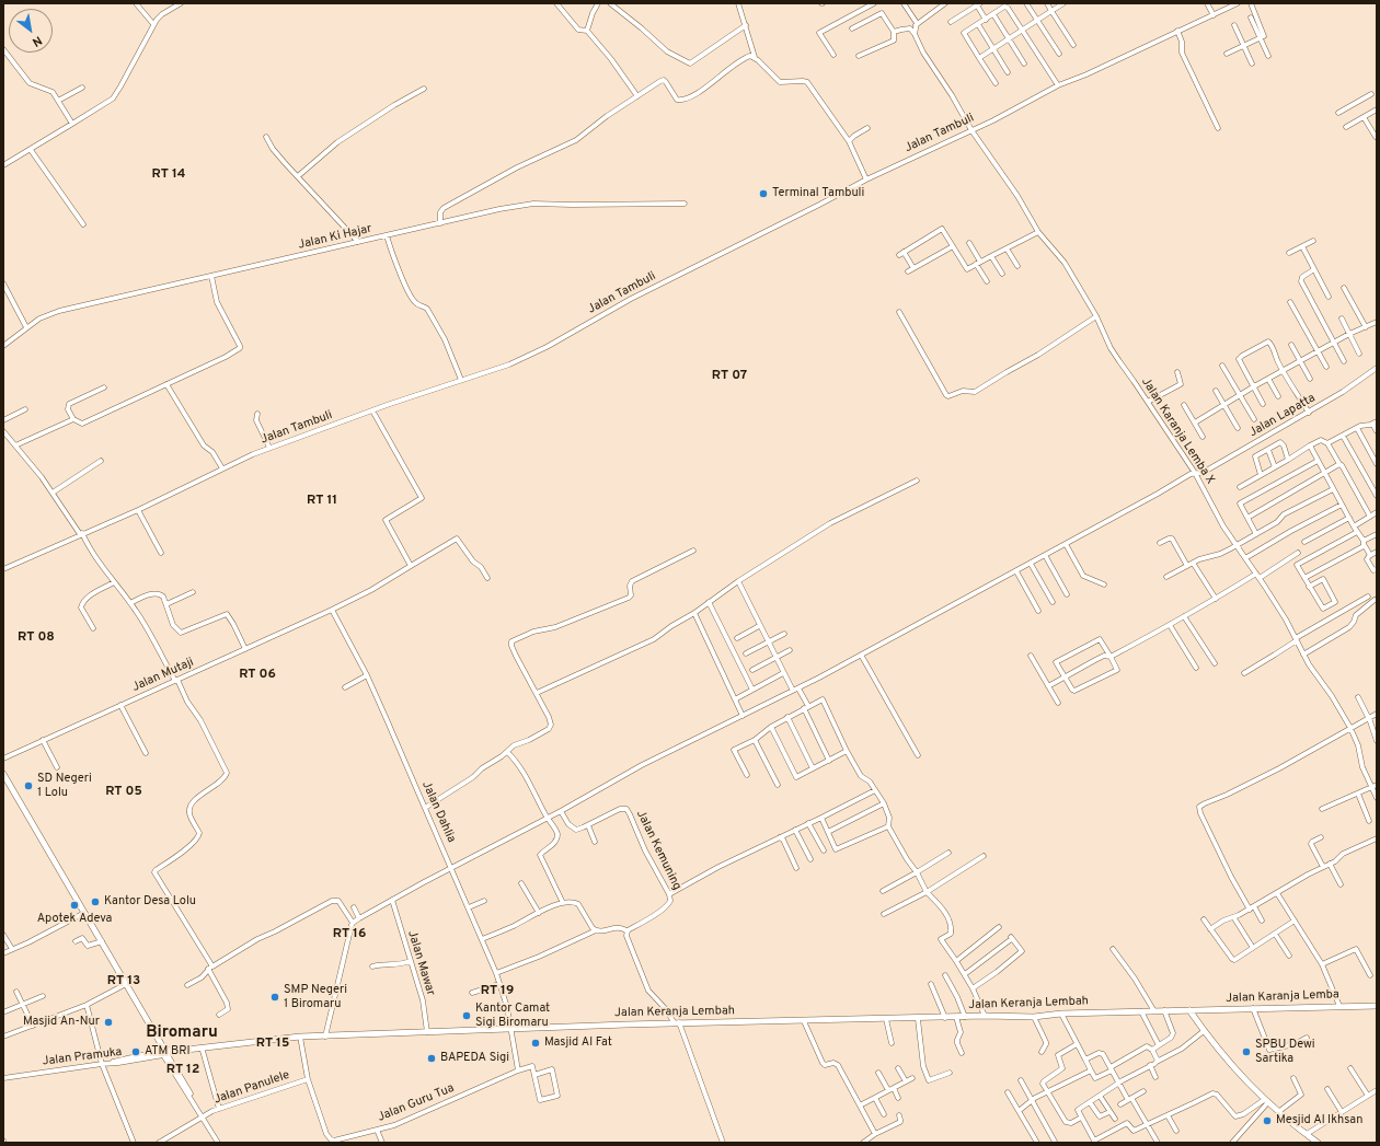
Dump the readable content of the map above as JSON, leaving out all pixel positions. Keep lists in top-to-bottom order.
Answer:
{
  "streets": {
    "main road": ["Jalan Karanja Lemba", "Jalan Keranja Lembah"],
    "street": [
      "Jalan Tambuli",
      "Jalan Ki Hajar",
      "Jalan Lapatta",
      "Jalan Karanja Lemba X",
      "Jalan Mutaji",
      "Jalan Dahlia",
      "Jalan Kemuning",
      "Jalan Mawar",
      "Jalan Pramuka",
      "Jalan Panulele",
      "Jalan Guru Tua"
    ]
  },
  "crossings": [
    ["Jalan Tambuli", "Jalan Karanja Lemba X"],
    ["Jalan Lapatta", "Jalan Karanja Lemba X"],
    ["Jalan Lapatta", "Jalan Dahlia"],
    ["Jalan Lapatta", "Jalan Kemuning"],
    ["Jalan Lapatta", "Jalan Mawar"],
    ["Jalan Mutaji", "Jalan Dahlia"],
    ["Jalan Dahlia", "Jalan Keranja Lembah"],
    ["Jalan Mawar", "Jalan Keranja Lembah"],
    ["Jalan Karanja Lemba", "Jalan Keranja Lembah"],
    ["Jalan Keranja Lembah", "Jalan Pramuka"],
    ["Jalan Keranja Lembah", "Jalan Guru Tua"],
    ["Jalan Panulele", "Jalan Guru Tua"]
  ],
  "districts": [
    "RT 14",
    "RT 07",
    "RT 11",
    "RT 08",
    "RT 06",
    "RT 05",
    "RT 16",
    "RT 13",
    "RT 19",
    "Biromaru",
    "RT 15",
    "RT 12"
  ],
  "places": [
    "Terminal Tambuli",
    "SD Negeri 1 Lolu",
    "Kantor Desa Lolu",
    "Apotek Adeva",
    "SMP Negeri 1 Biromaru",
    "Kantor Camat Sigi Biromaru",
    "Masjid An-Nur",
    "Masjid Al Fat",
    "ATM BRI",
    "SPBU Dewi Sartika",
    "BAPEDA Sigi",
    "Mesjid Al Ikhsan"
  ],
  "north": "bottom right"
}
